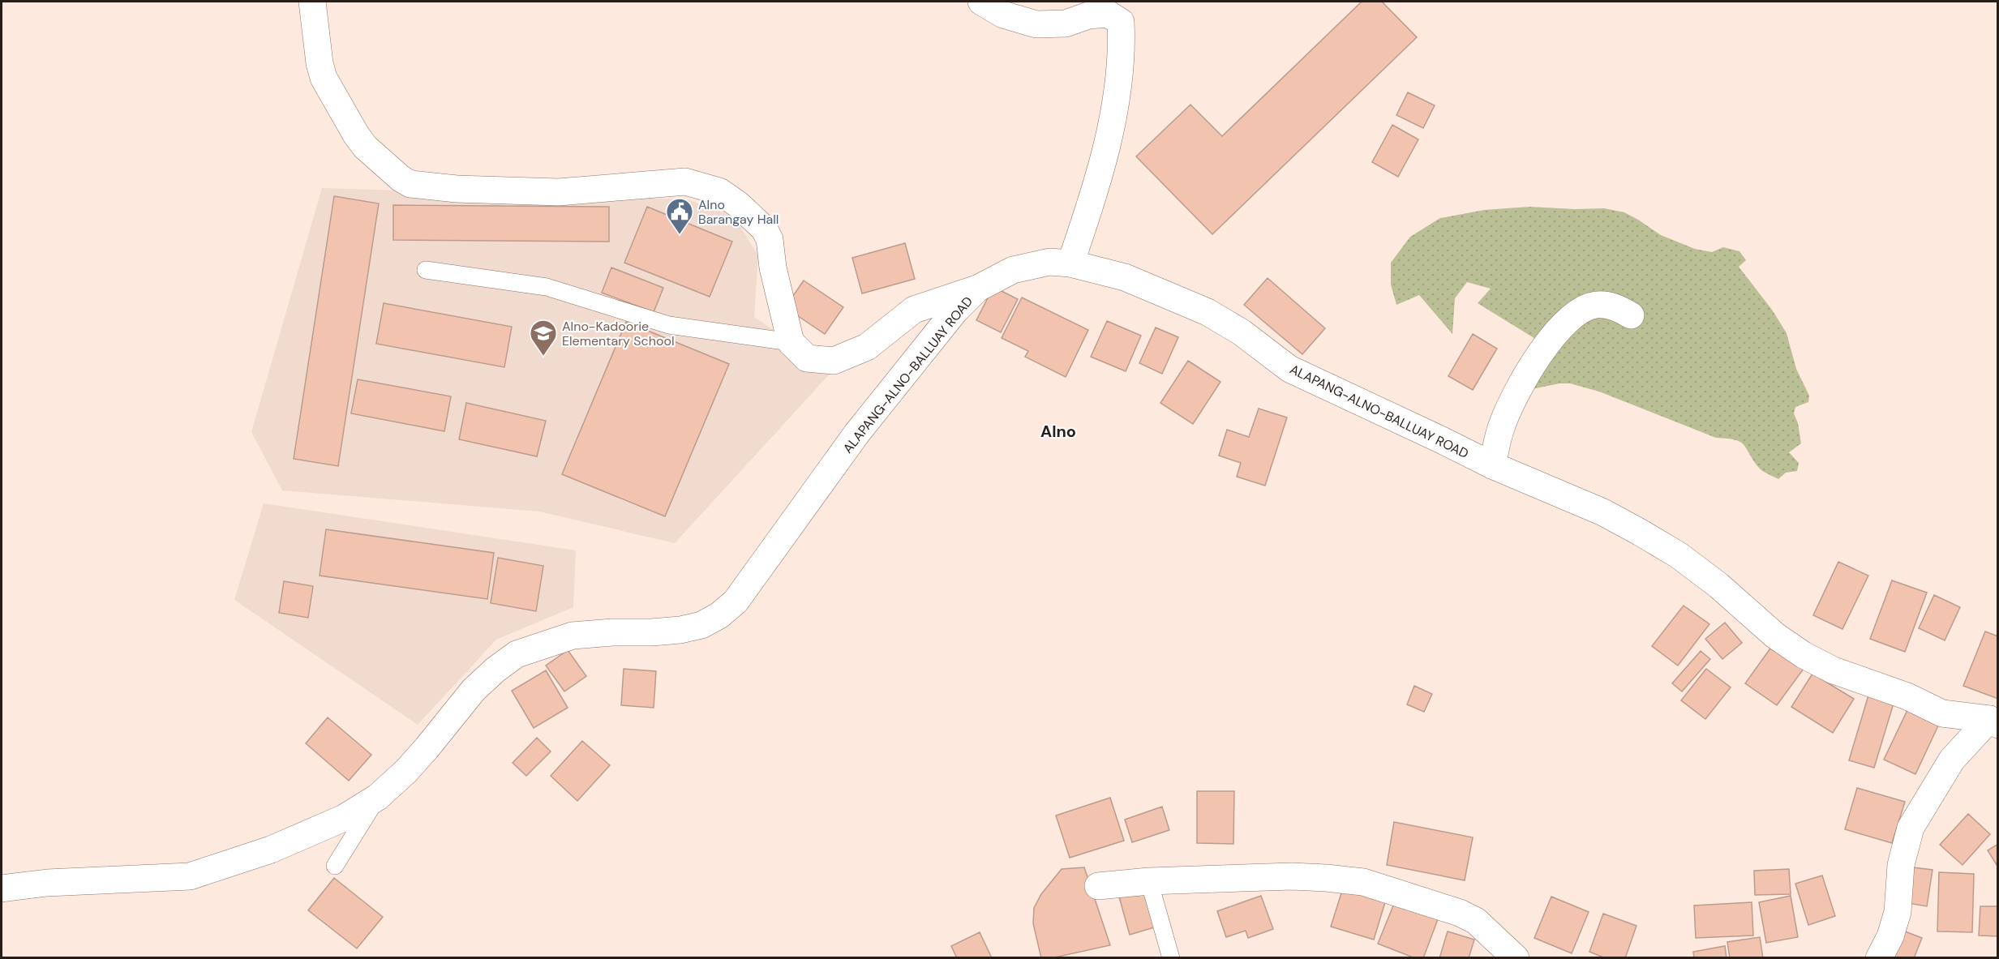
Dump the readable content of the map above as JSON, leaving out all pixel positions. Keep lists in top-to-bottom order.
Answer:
{
  "streets": {
    "main road": ["ALAPANG-ALNO-BALLUAY ROAD"]
  },
  "districts": ["Alno"],
  "places": {
    "public building": ["Alno Barangay Hall"],
    "school or university": ["Alno-Kadoorie Elementary School"]
  }
}
